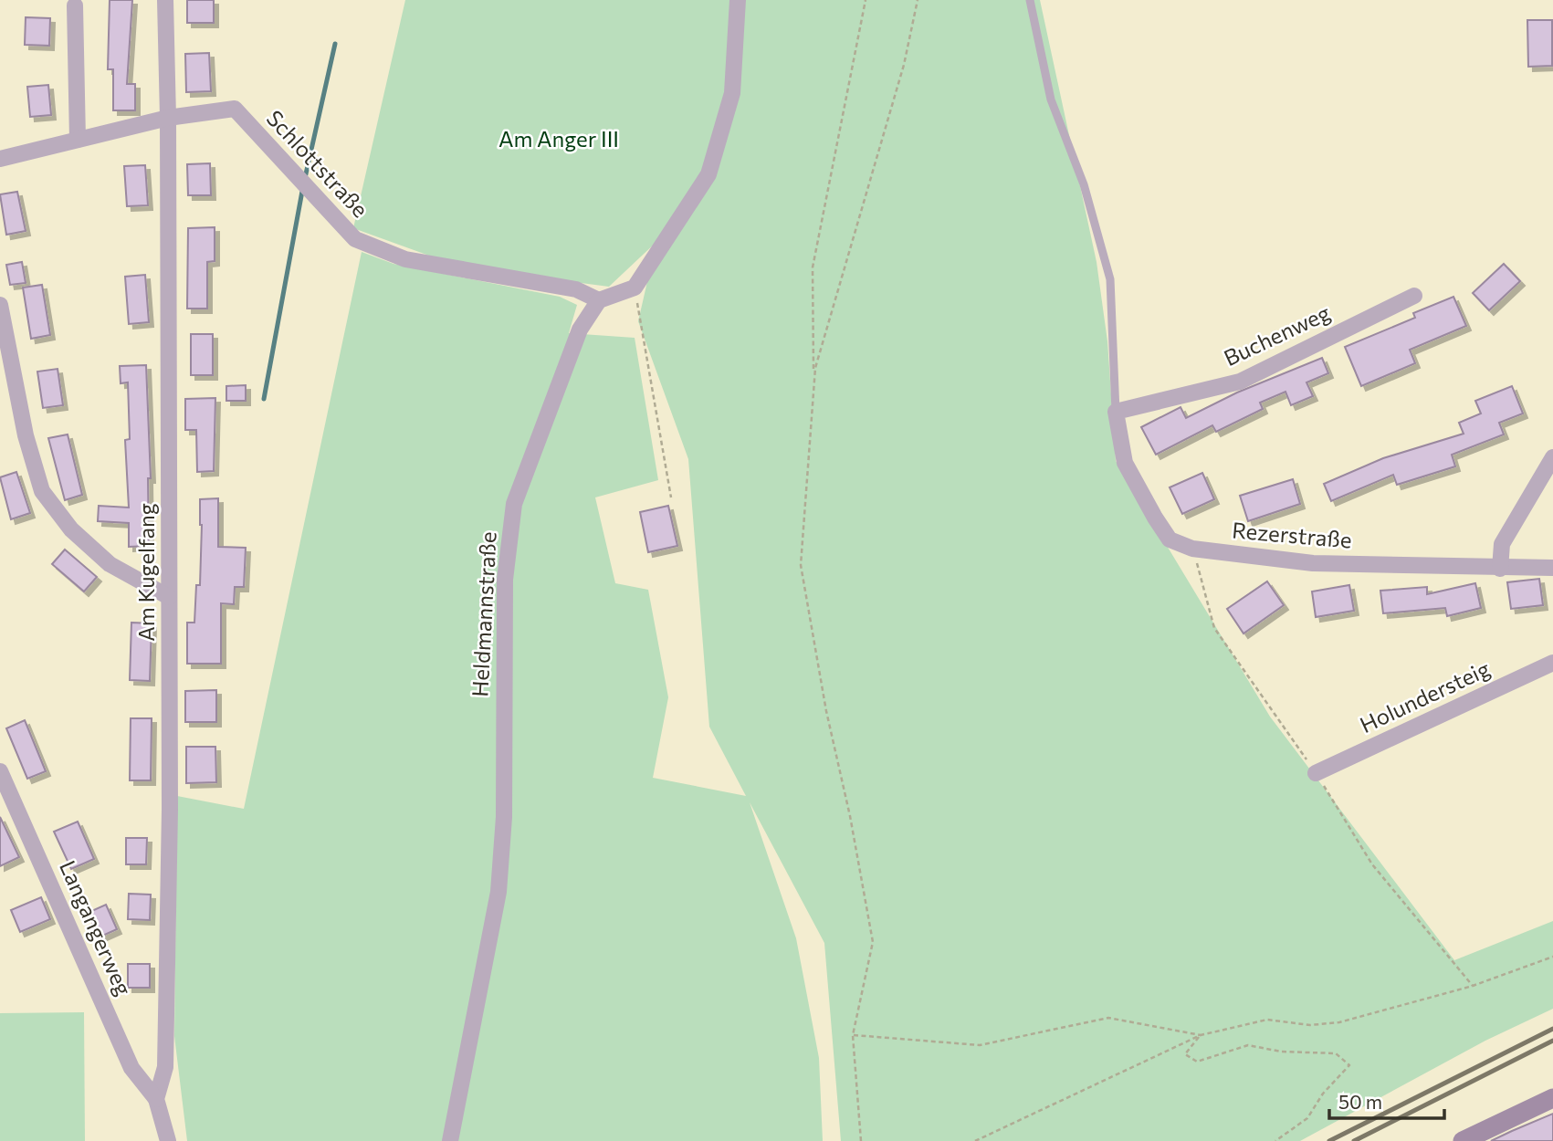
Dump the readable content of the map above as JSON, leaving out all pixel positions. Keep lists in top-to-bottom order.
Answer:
{
  "streets": {
    "street": [
      "Schlottstraße",
      "Buchenweg",
      "Rezerstraße",
      "Am Kugelfang",
      "Heldmannstraße",
      "Holundersteig",
      "Langangerweg"
    ]
  },
  "crossings": [
    ["Schlottstraße", "Am Kugelfang"],
    ["Schlottstraße", "Heldmannstraße"],
    ["Buchenweg", "Rezerstraße"],
    ["Am Kugelfang", "Langangerweg"]
  ],
  "parks": ["Am Anger III"],
  "scale_bar": "50 m"
}
